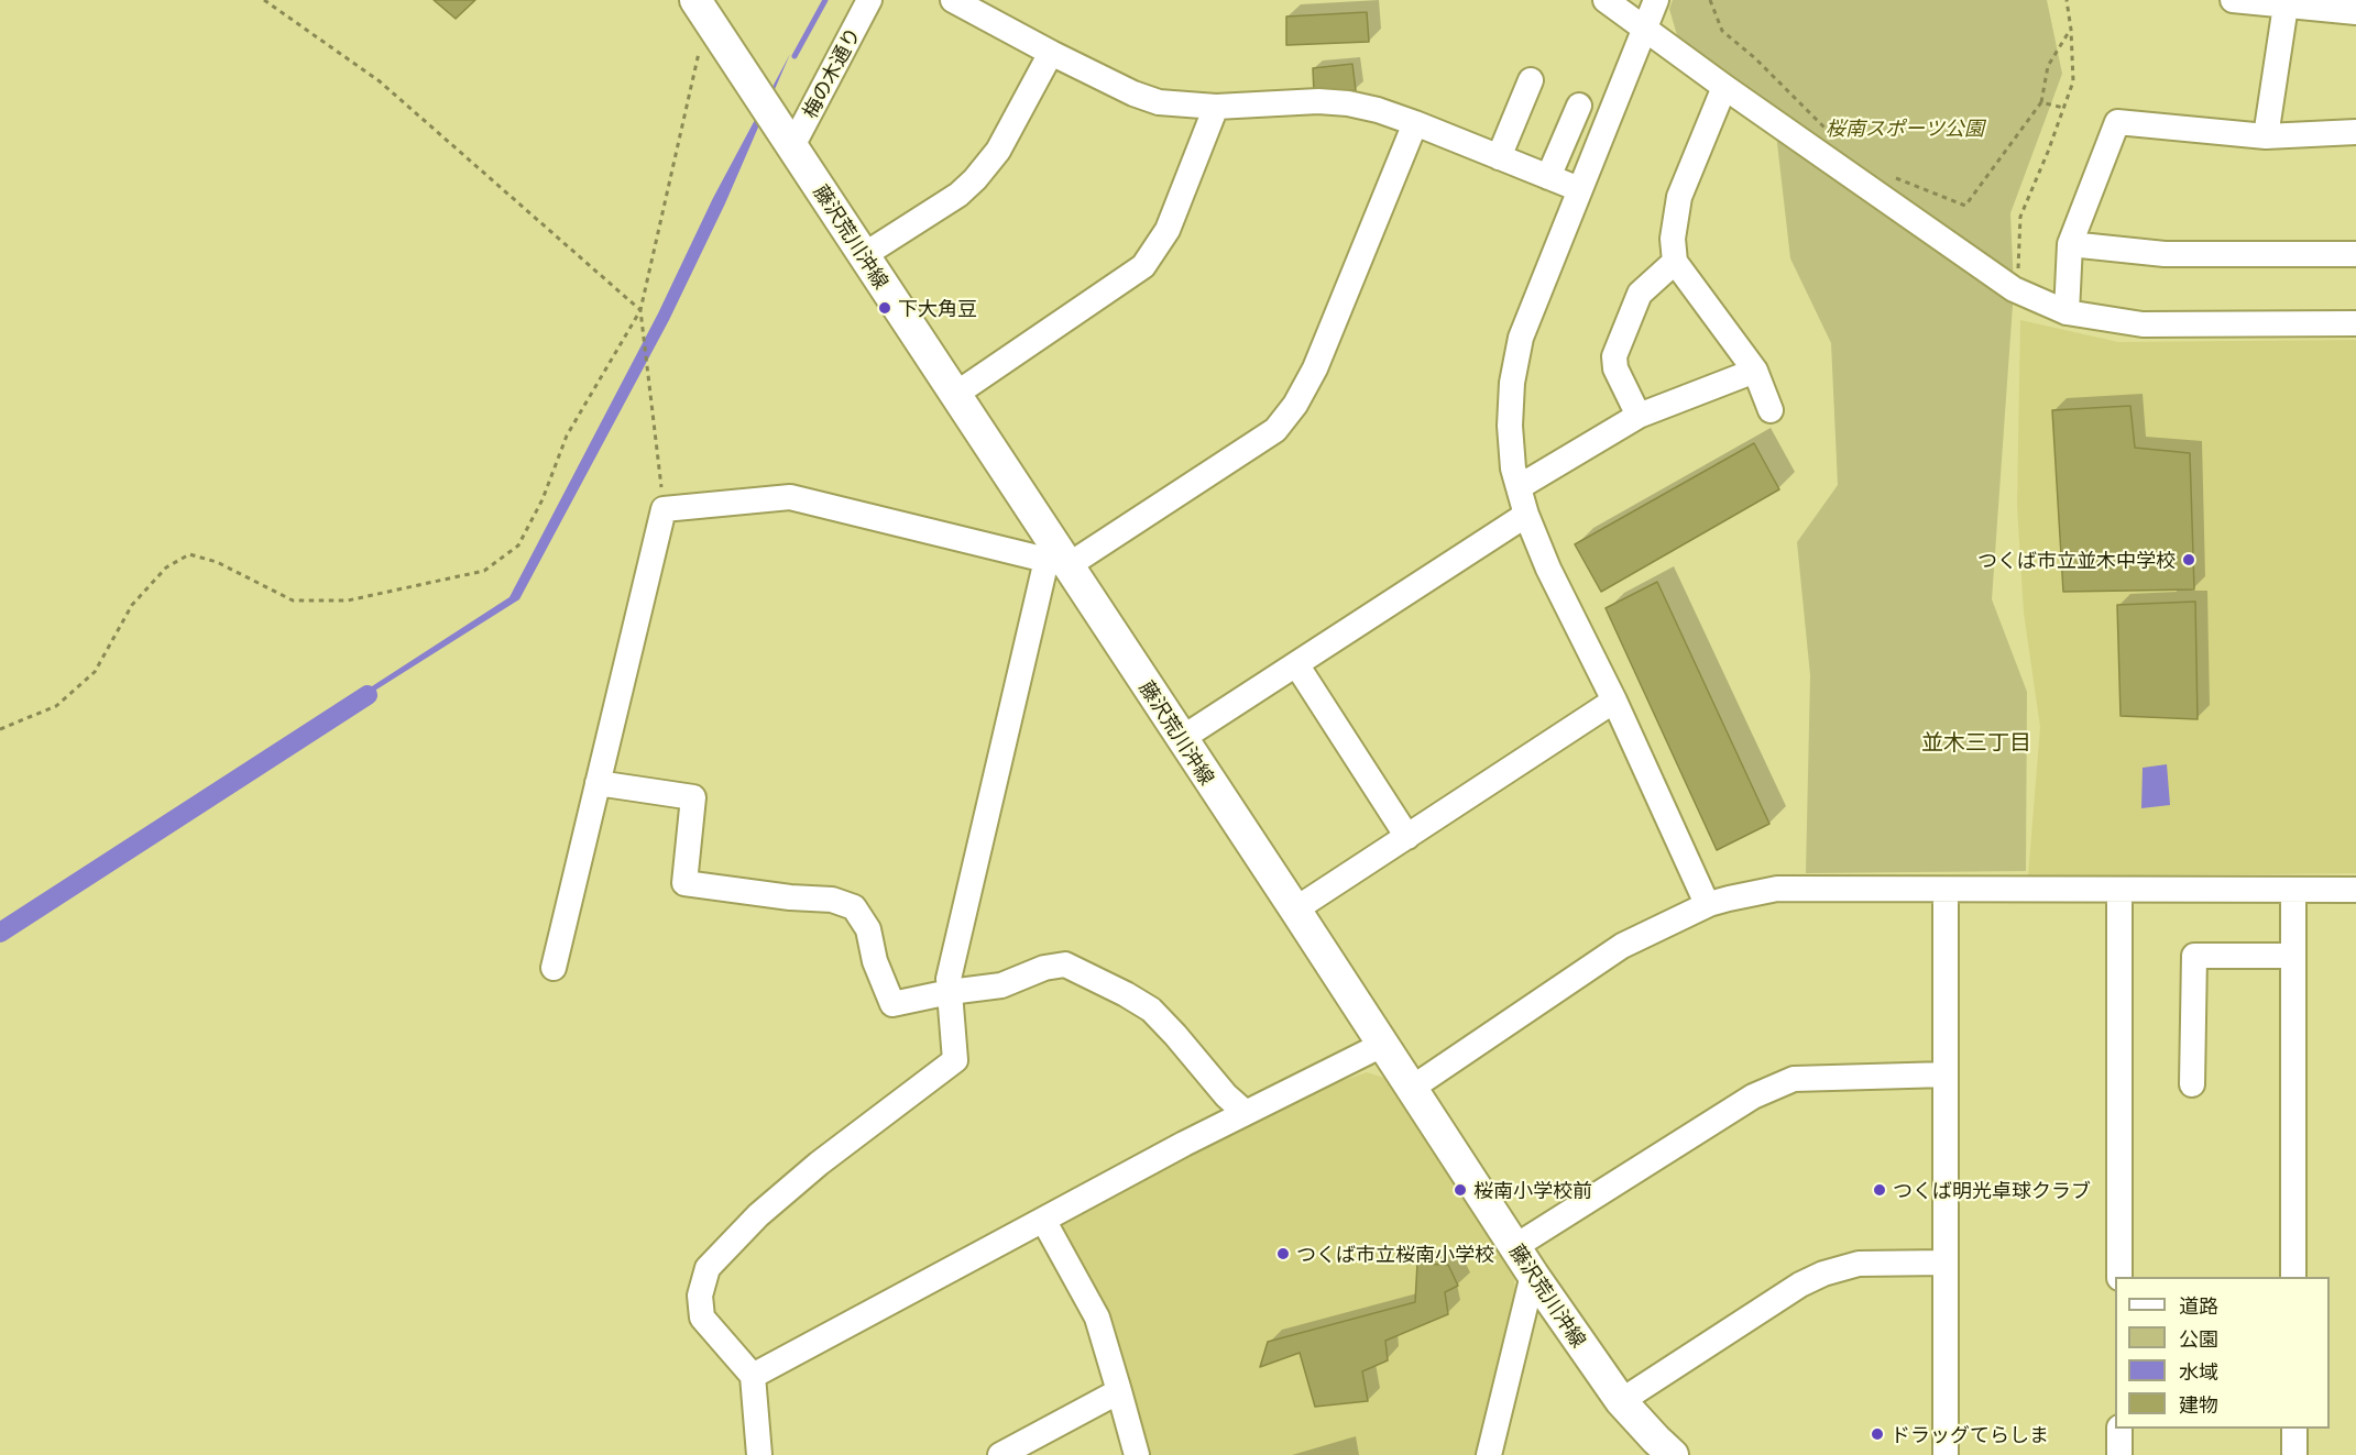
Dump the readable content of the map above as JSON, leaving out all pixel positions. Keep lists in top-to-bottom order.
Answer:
{
  "streets": {
    "main road": ["藤沢荒川沖線"],
    "street": ["梅の木通り"]
  },
  "crossings": [
    ["梅の木通り", "藤沢荒川沖線"]
  ],
  "districts": ["並木三丁目"],
  "parks": ["桜南スポーツ公園"],
  "places": [
    "下大角豆",
    "つくば市立並木中学校",
    "桜南小学校前",
    "つくば明光卓球クラブ",
    "つくば市立桜南小学校",
    "ドラッグてらしま"
  ],
  "legend": [
    "道路",
    "公園",
    "水域",
    "建物"
  ]
}
